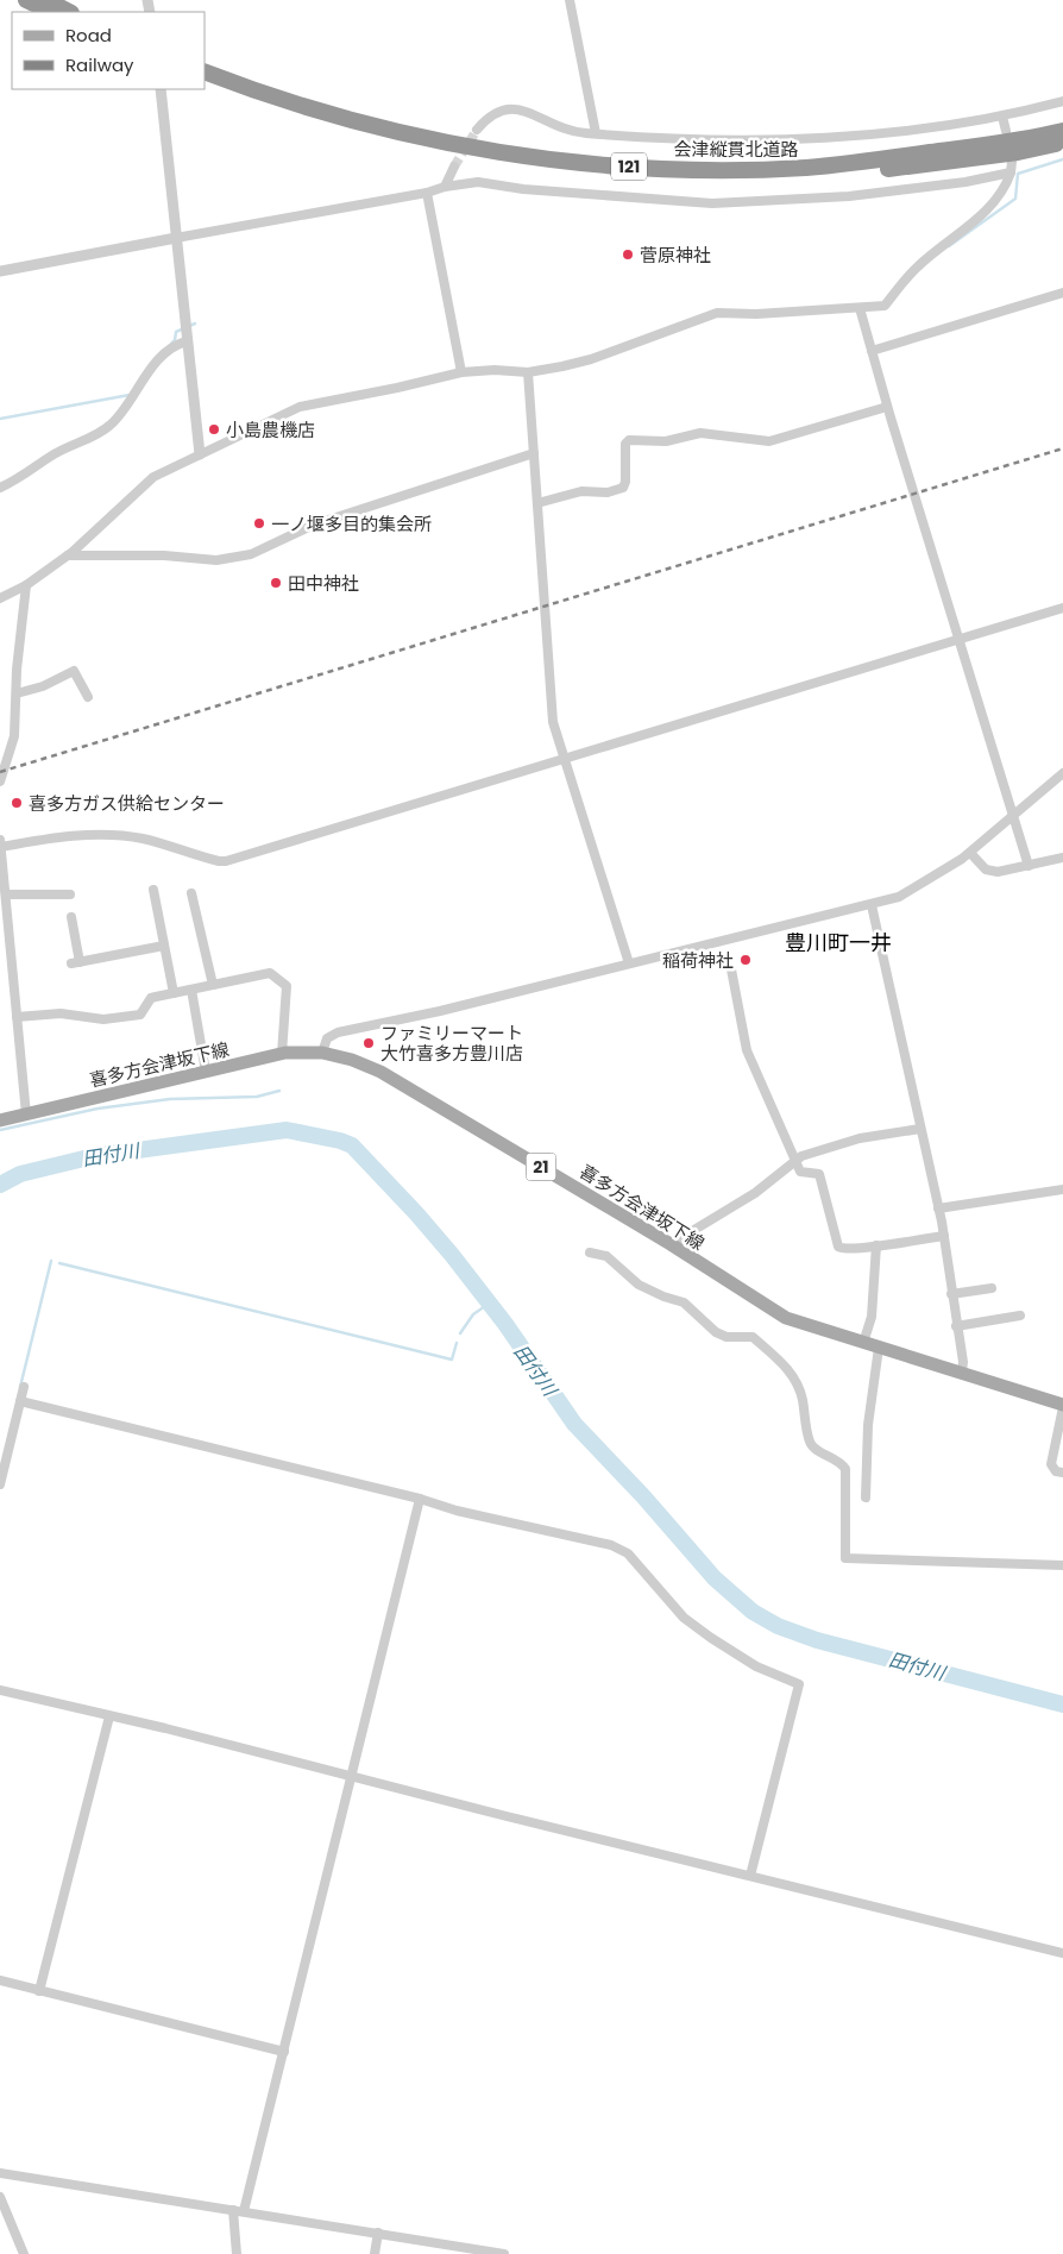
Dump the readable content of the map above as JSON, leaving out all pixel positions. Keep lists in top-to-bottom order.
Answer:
{
  "streets": {
    "highway": ["会津縦貫北道路", "121"],
    "main road": ["喜多方会津坂下線", "21"]
  },
  "districts": ["豊川町一井"],
  "water": ["田付川"],
  "places": [
    "菅原神社",
    "小島農機店",
    "一ノ堰多目的集会所",
    "田中神社",
    "喜多方ガス供給センター",
    "稲荷神社",
    "ファミリーマート 大竹喜多方豊川店"
  ],
  "legend": ["Road", "Railway"]
}
